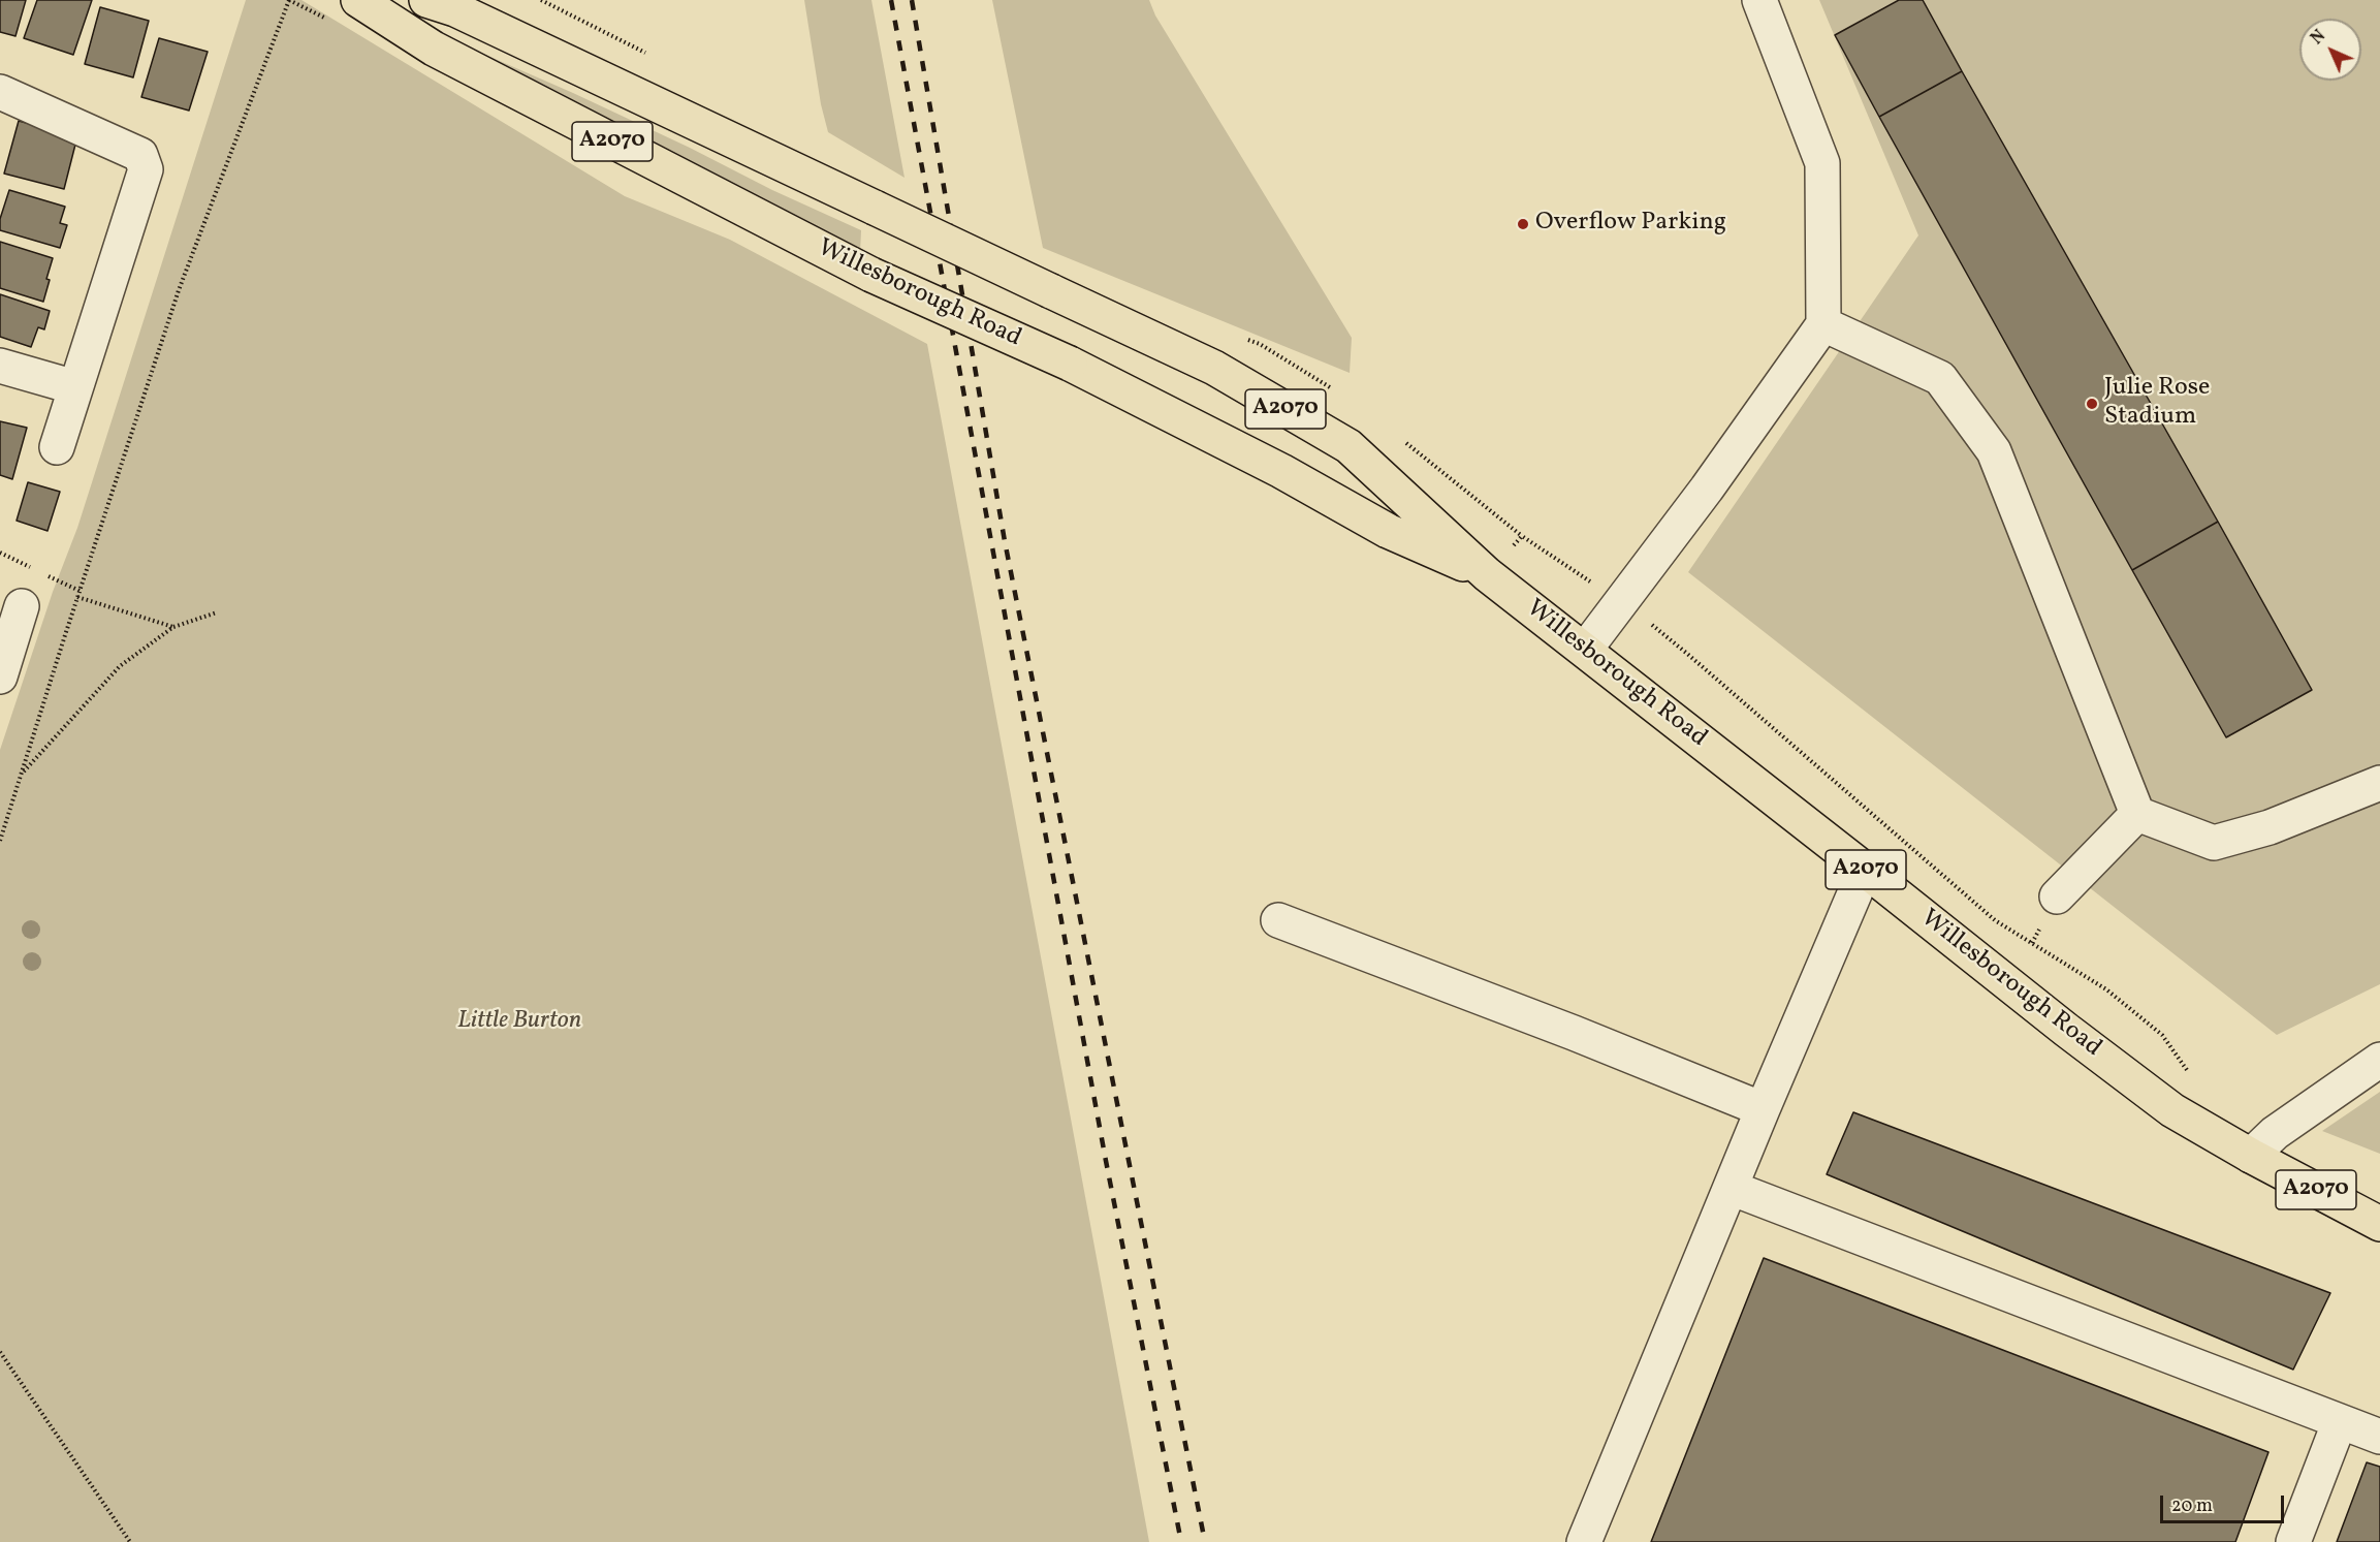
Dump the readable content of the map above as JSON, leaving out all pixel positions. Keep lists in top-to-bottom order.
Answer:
{
  "streets": {
    "main road": ["A2070", "Willesborough Road"]
  },
  "parks": ["Little Burton"],
  "places": ["Overflow Parking", "Julie Rose Stadium"],
  "scale_bar": "20 m",
  "north": "top left"
}
